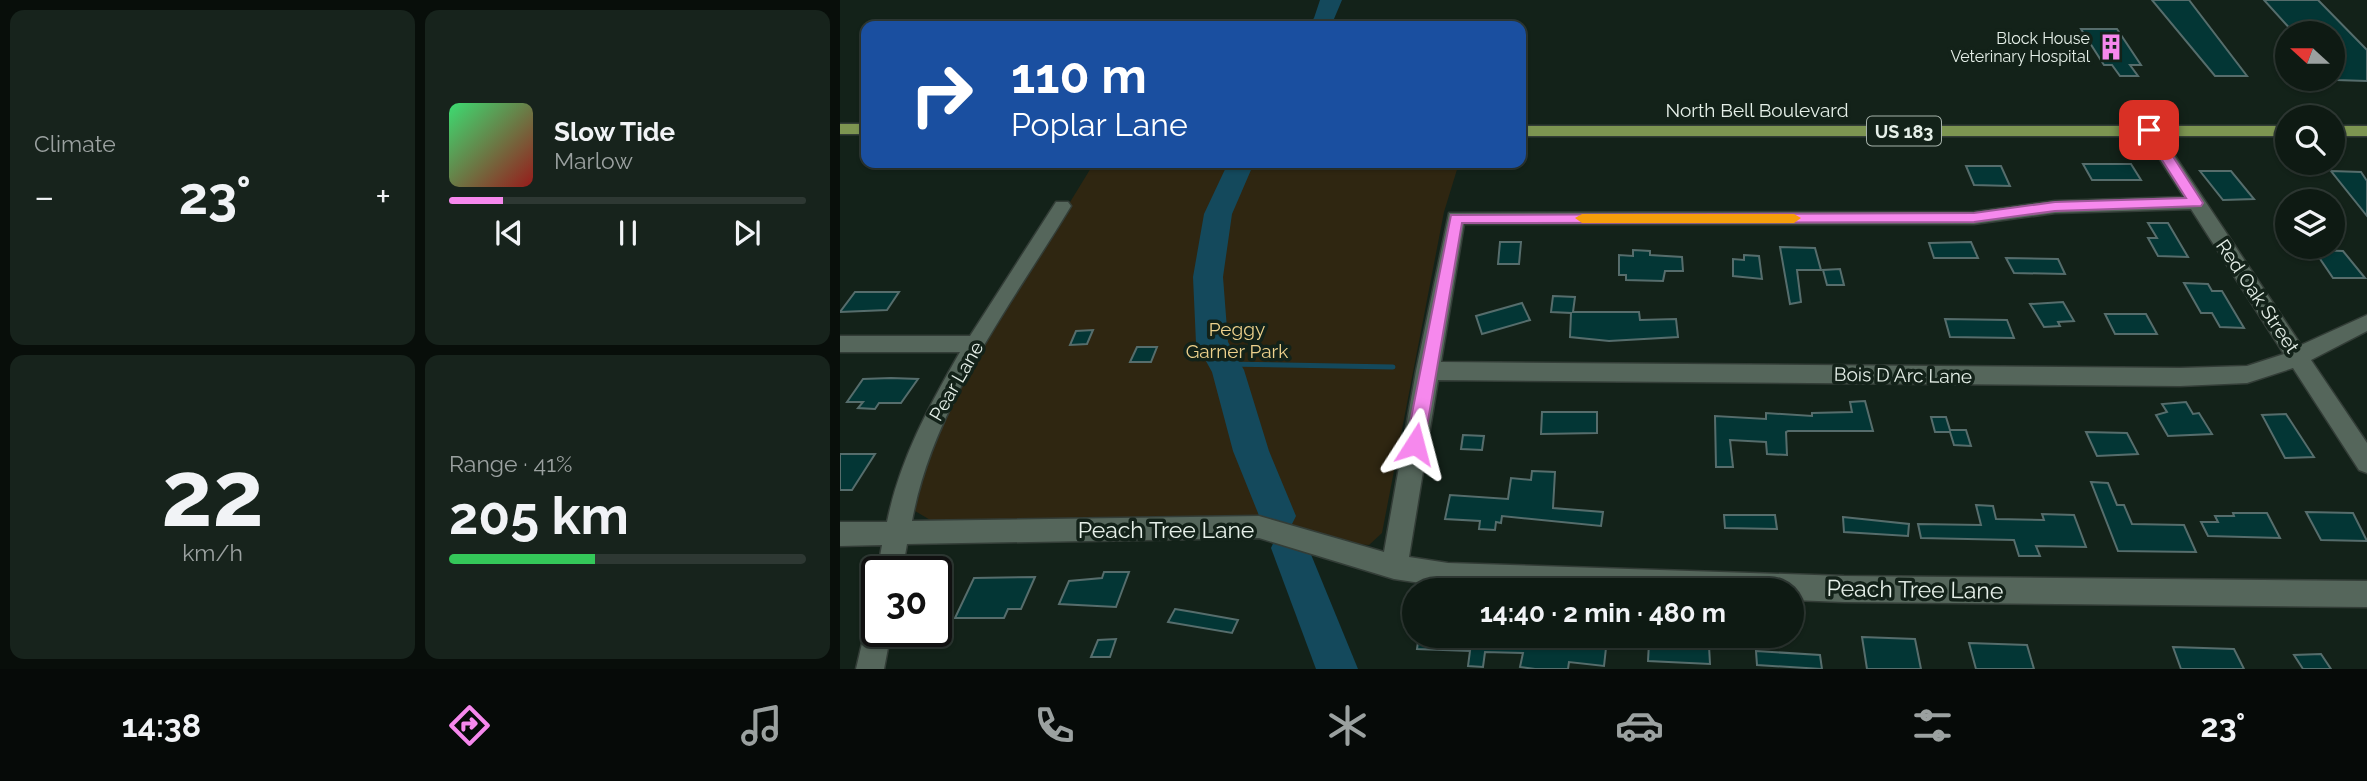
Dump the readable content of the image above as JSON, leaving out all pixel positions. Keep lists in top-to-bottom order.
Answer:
{
  "streets": {
    "main road": ["North Bell Boulevard", "US 183"],
    "street": [
      "Red Oak Street",
      "Bois D Arc Lane",
      "Pear Lane",
      "Peach Tree Lane"
    ]
  },
  "crossings": [
    ["North Bell Boulevard", "Red Oak Street"],
    ["Red Oak Street", "Bois D Arc Lane"],
    ["Pear Lane", "Peach Tree Lane"]
  ],
  "parks": ["Peggy Garner Park"],
  "places": {
    "building": ["Block House Veterinary Hospital"]
  },
  "north": "left",
  "page": {
    "tile": [
      "Climate",
      ["22", "km/h"],
      ["Range · 41%", "205 km"]
    ],
    "turn": ["110 m", "Poplar Lane"],
    "song": ["Slow Tide", "Marlow"],
    "heat": ["−", "23°", "+"],
    "limit": "30",
    "trip": "14:40 · 2 min · 480 m",
    "tabs": ["14:38", "23°"]
  }
}
